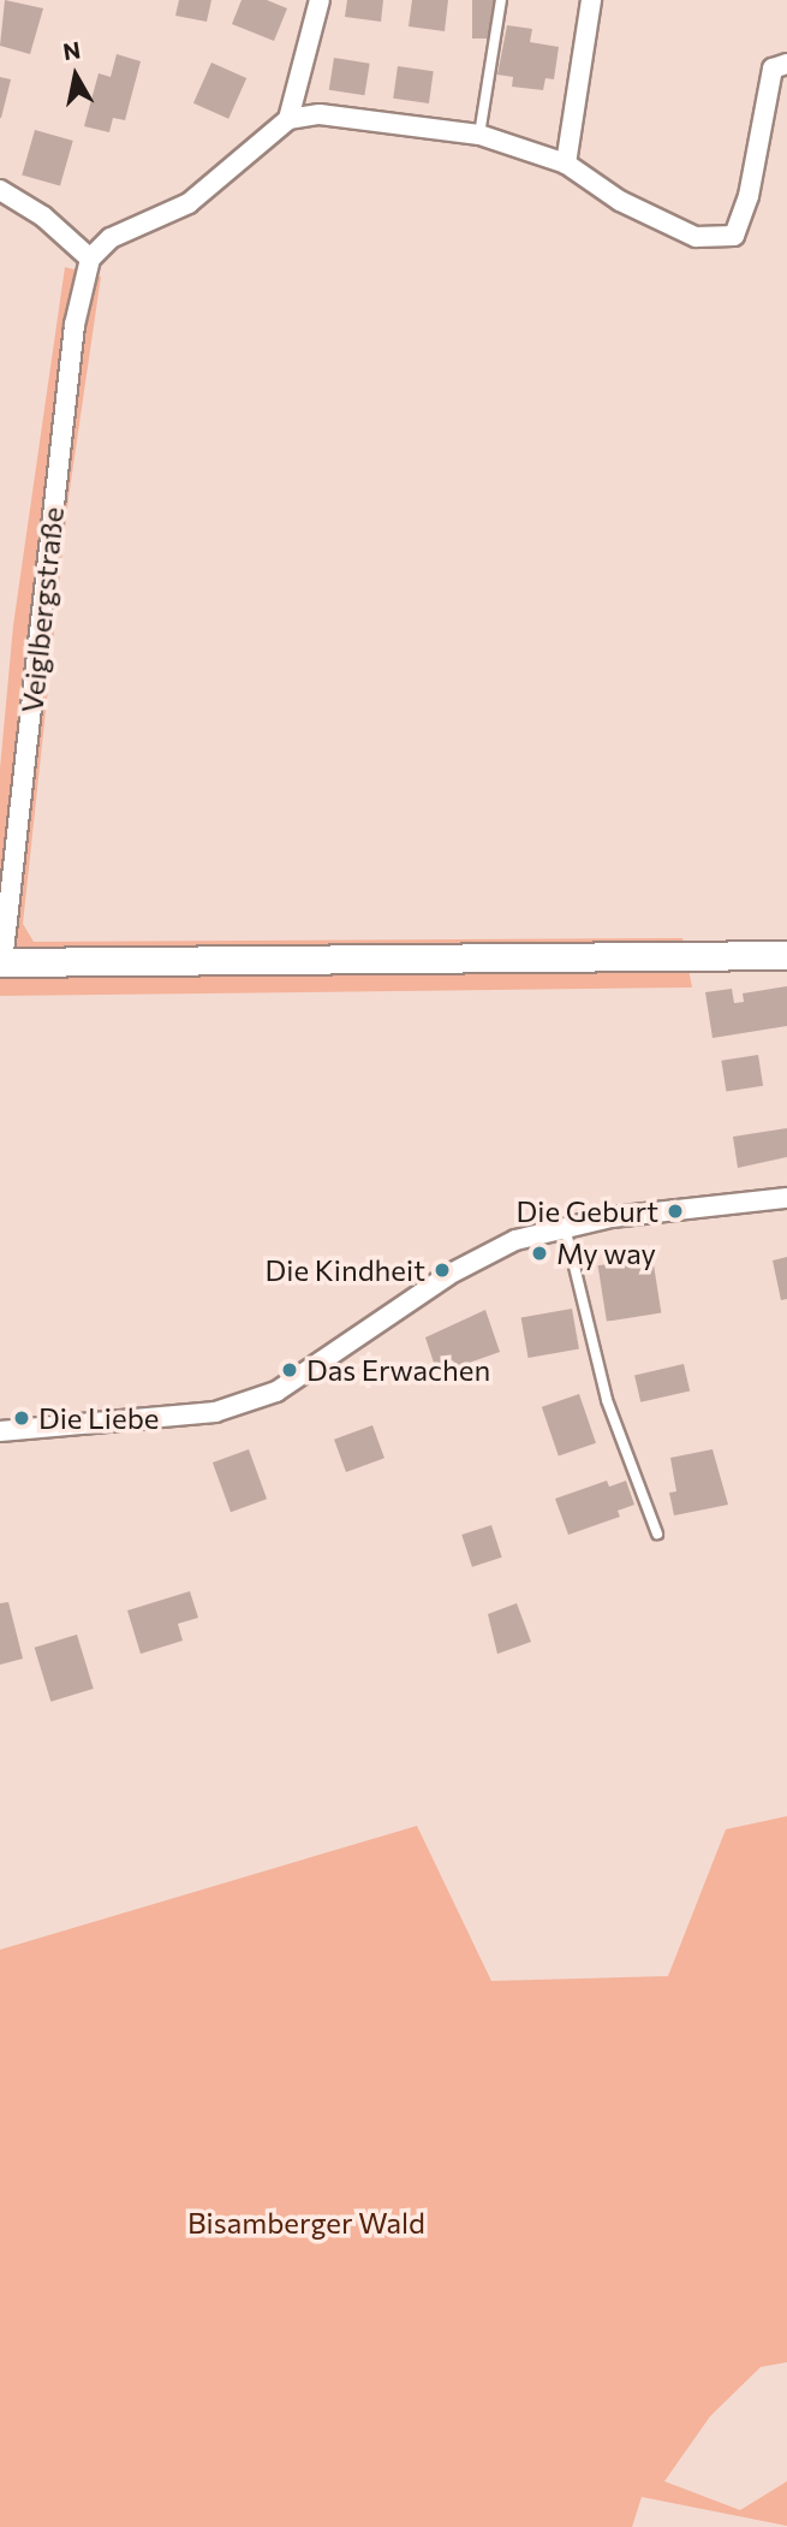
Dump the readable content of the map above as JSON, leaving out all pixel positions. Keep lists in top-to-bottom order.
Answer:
{
  "streets": {
    "street": ["Veiglbergstraße"]
  },
  "parks": ["Bisamberger Wald"],
  "places": [
    "Die Geburt",
    "My way",
    "Die Kindheit",
    "Das Erwachen",
    "Die Liebe"
  ],
  "north": "top"
}
